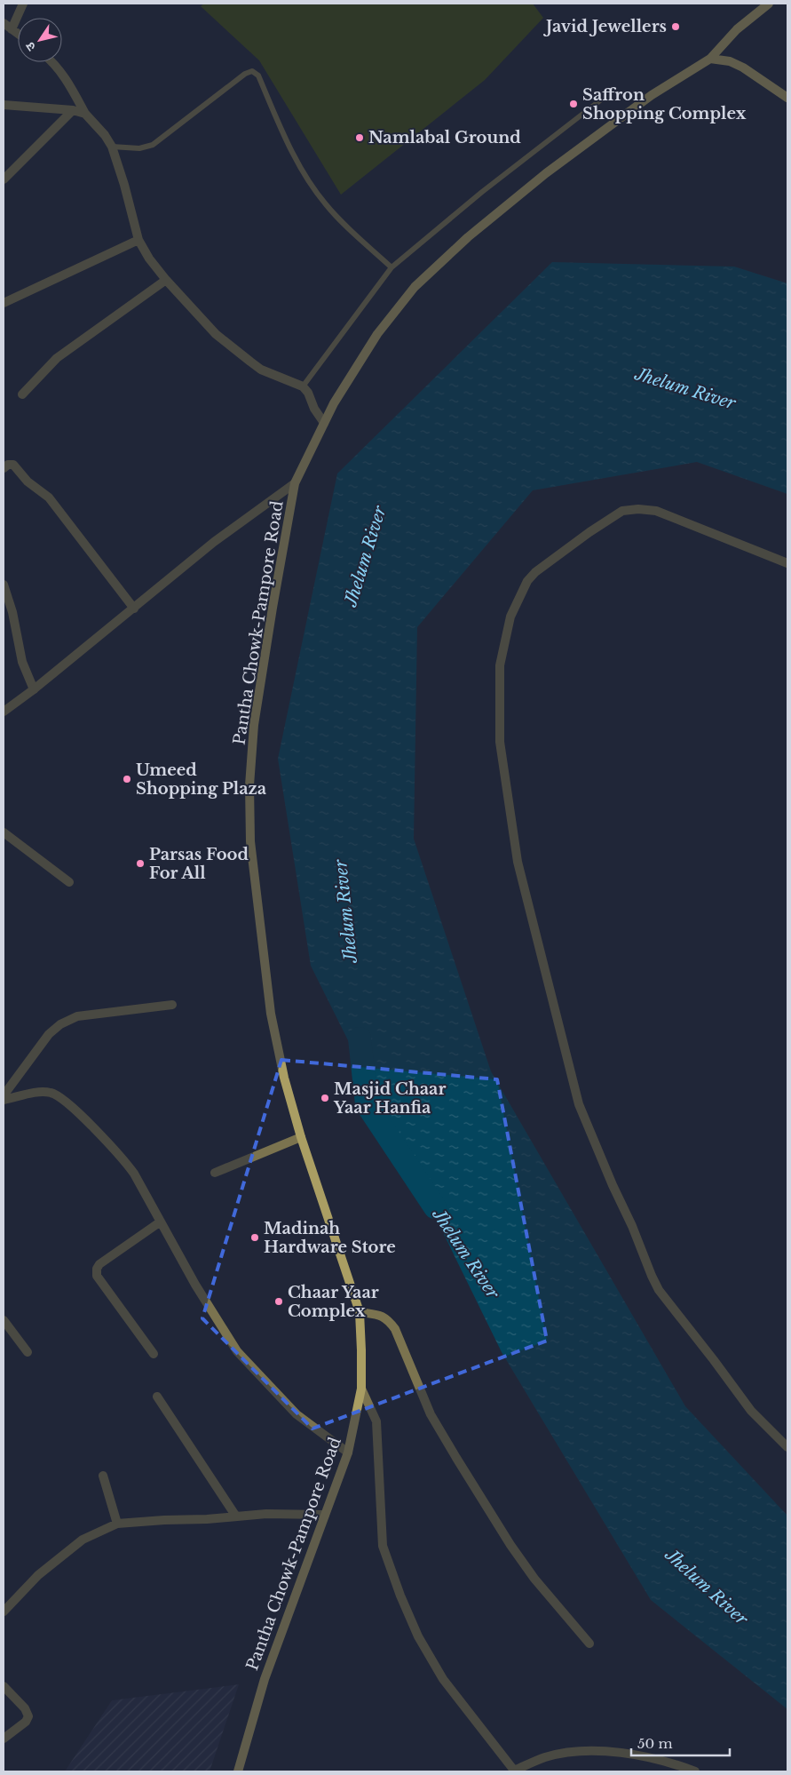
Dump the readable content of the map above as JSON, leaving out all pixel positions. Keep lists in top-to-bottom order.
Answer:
{
  "streets": {
    "main road": ["Pantha Chowk-Pampore Road"]
  },
  "water": ["Jhelum River"],
  "places": [
    "Javid Jewellers",
    "Saffron Shopping Complex",
    "Namlabal Ground",
    "Umeed Shopping Plaza",
    "Parsas Food For All",
    "Masjid Chaar Yaar Hanfia",
    "Madinah Hardware Store",
    "Chaar Yaar Complex"
  ],
  "scale_bar": "50 m",
  "north": "bottom left"
}
